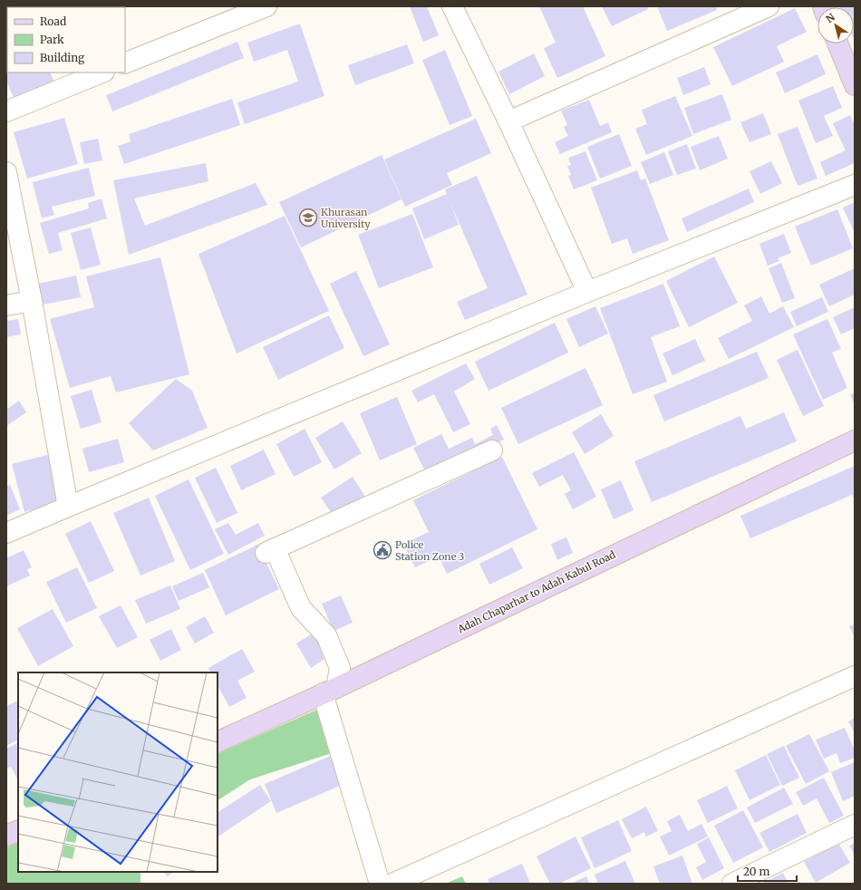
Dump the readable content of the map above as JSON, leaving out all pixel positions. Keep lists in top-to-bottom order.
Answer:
{
  "streets": {
    "main road": ["Adah Chaparhar to Adah Kabul Road"]
  },
  "places": {
    "school or university": ["Khurasan University"],
    "public building": ["Police Station Zone 3"]
  },
  "legend": ["Road", "Park", "Building"],
  "scale_bar": "20 m",
  "north": "top left"
}
